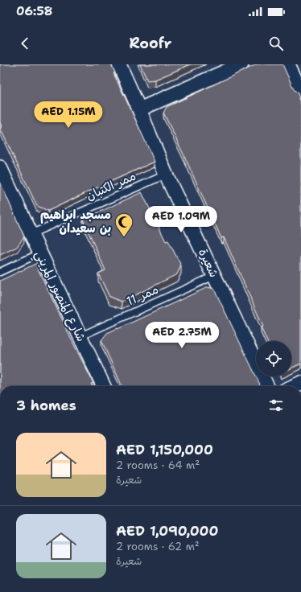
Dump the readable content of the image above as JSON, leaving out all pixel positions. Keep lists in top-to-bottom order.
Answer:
{
  "streets": {
    "street": ["شعيرة", "شارع المنصور المريني"],
    "lane": ["ممر الكتبان", "ممر 11"]
  },
  "crossings": [
    ["ممر الكتبان", "شعيرة"],
    ["ممر الكتبان", "شارع المنصور المريني"],
    ["شعيرة", "ممر 11"],
    ["ممر 11", "شارع المنصور المريني"]
  ],
  "places": {
    "mosque": ["مسجد ابراهيم بن سعيدان"]
  },
  "page": {
    "status": "06:58",
    "header": "Roofr",
    "price": ["AED 1.15M", "AED 1.09M", "AED 2.75M"],
    "heading": "3 homes",
    "list": [
      {
        "name": "AED 1,150,000",
        "note": "2 rooms · 64 m² · شعيرة"
      },
      {
        "name": "AED 1,090,000",
        "note": "2 rooms · 62 m² · شعيرة"
      }
    ]
  }
}
